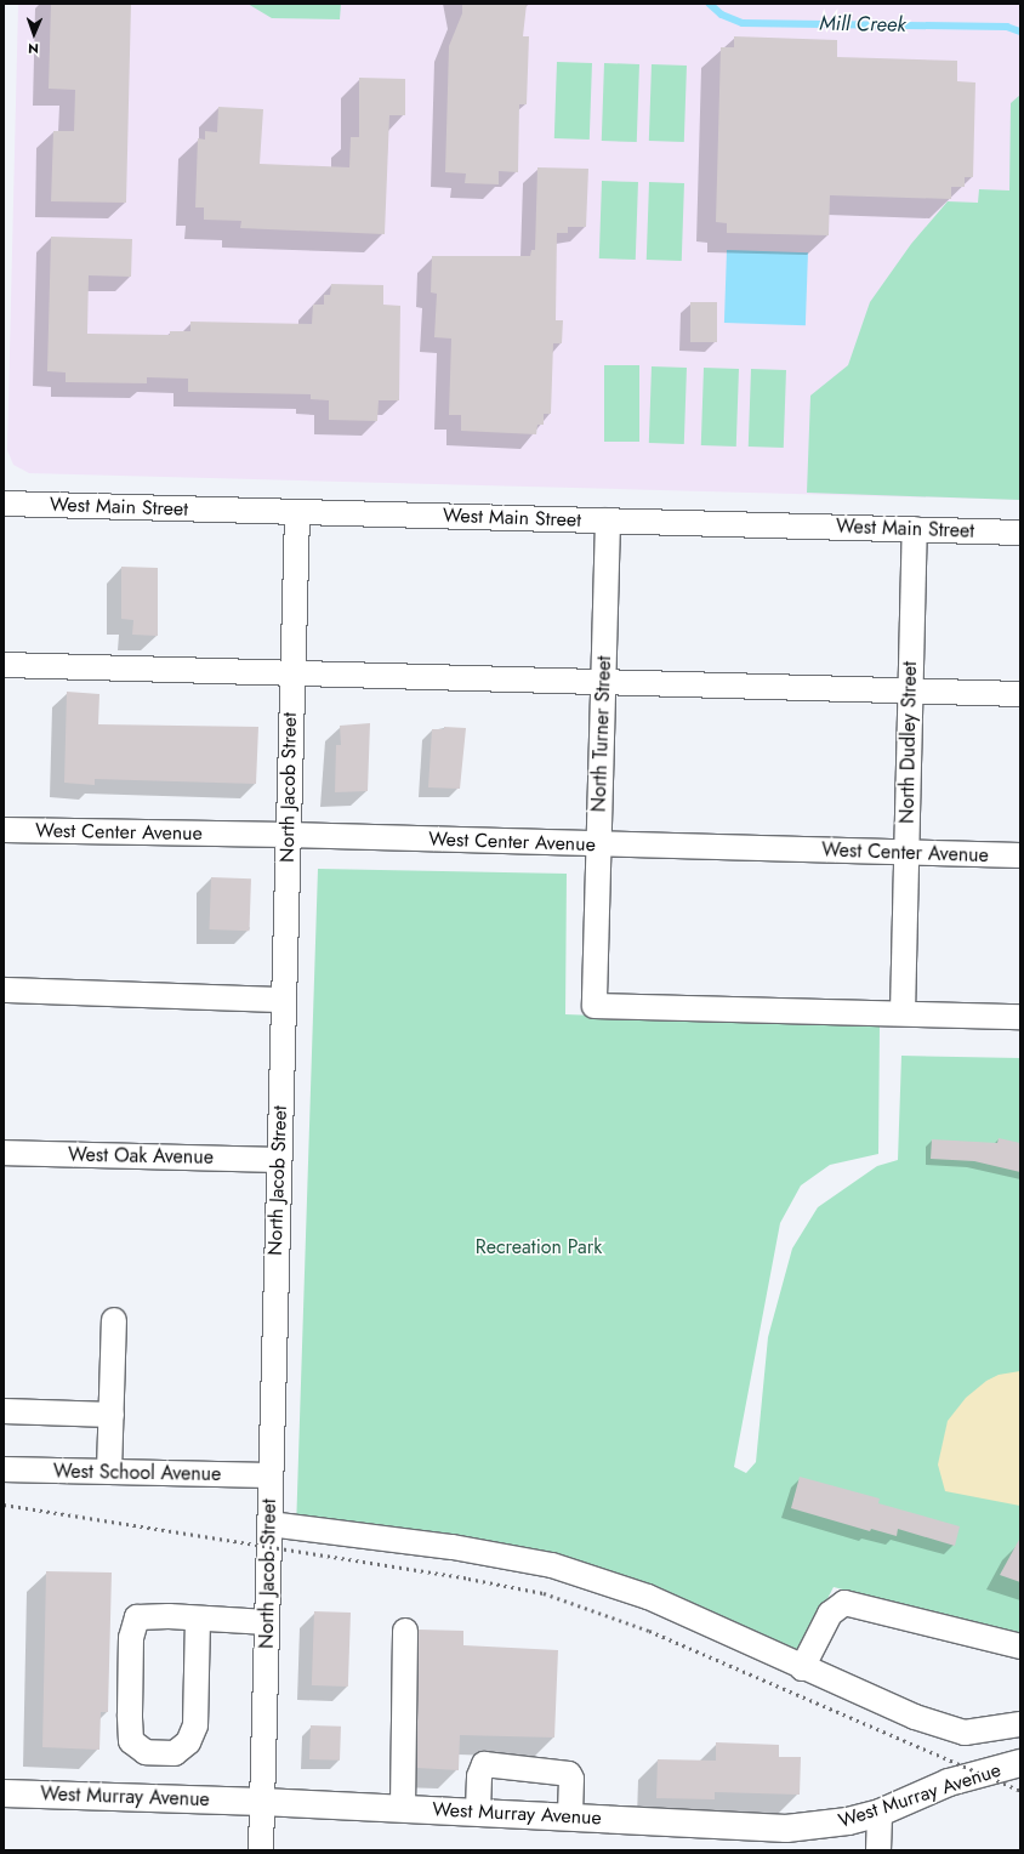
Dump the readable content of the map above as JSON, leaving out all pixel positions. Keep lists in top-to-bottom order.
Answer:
{
  "streets": {
    "main road": ["West Murray Avenue"],
    "street": [
      "West Main Street",
      "North Turner Street",
      "North Dudley Street",
      "North Jacob Street",
      "West Center Avenue",
      "West Oak Avenue",
      "West School Avenue"
    ]
  },
  "crossings": [
    ["West Main Street", "North Turner Street"],
    ["West Main Street", "North Dudley Street"],
    ["West Main Street", "North Jacob Street"],
    ["North Turner Street", "North Dudley Street"],
    ["North Turner Street", "West Center Avenue"],
    ["North Dudley Street", "West Center Avenue"],
    ["North Jacob Street", "West Center Avenue"],
    ["North Jacob Street", "West Oak Avenue"],
    ["North Jacob Street", "West School Avenue"],
    ["North Jacob Street", "West Murray Avenue"]
  ],
  "water": ["Mill Creek"],
  "parks": ["Recreation Park"],
  "north": "bottom"
}
